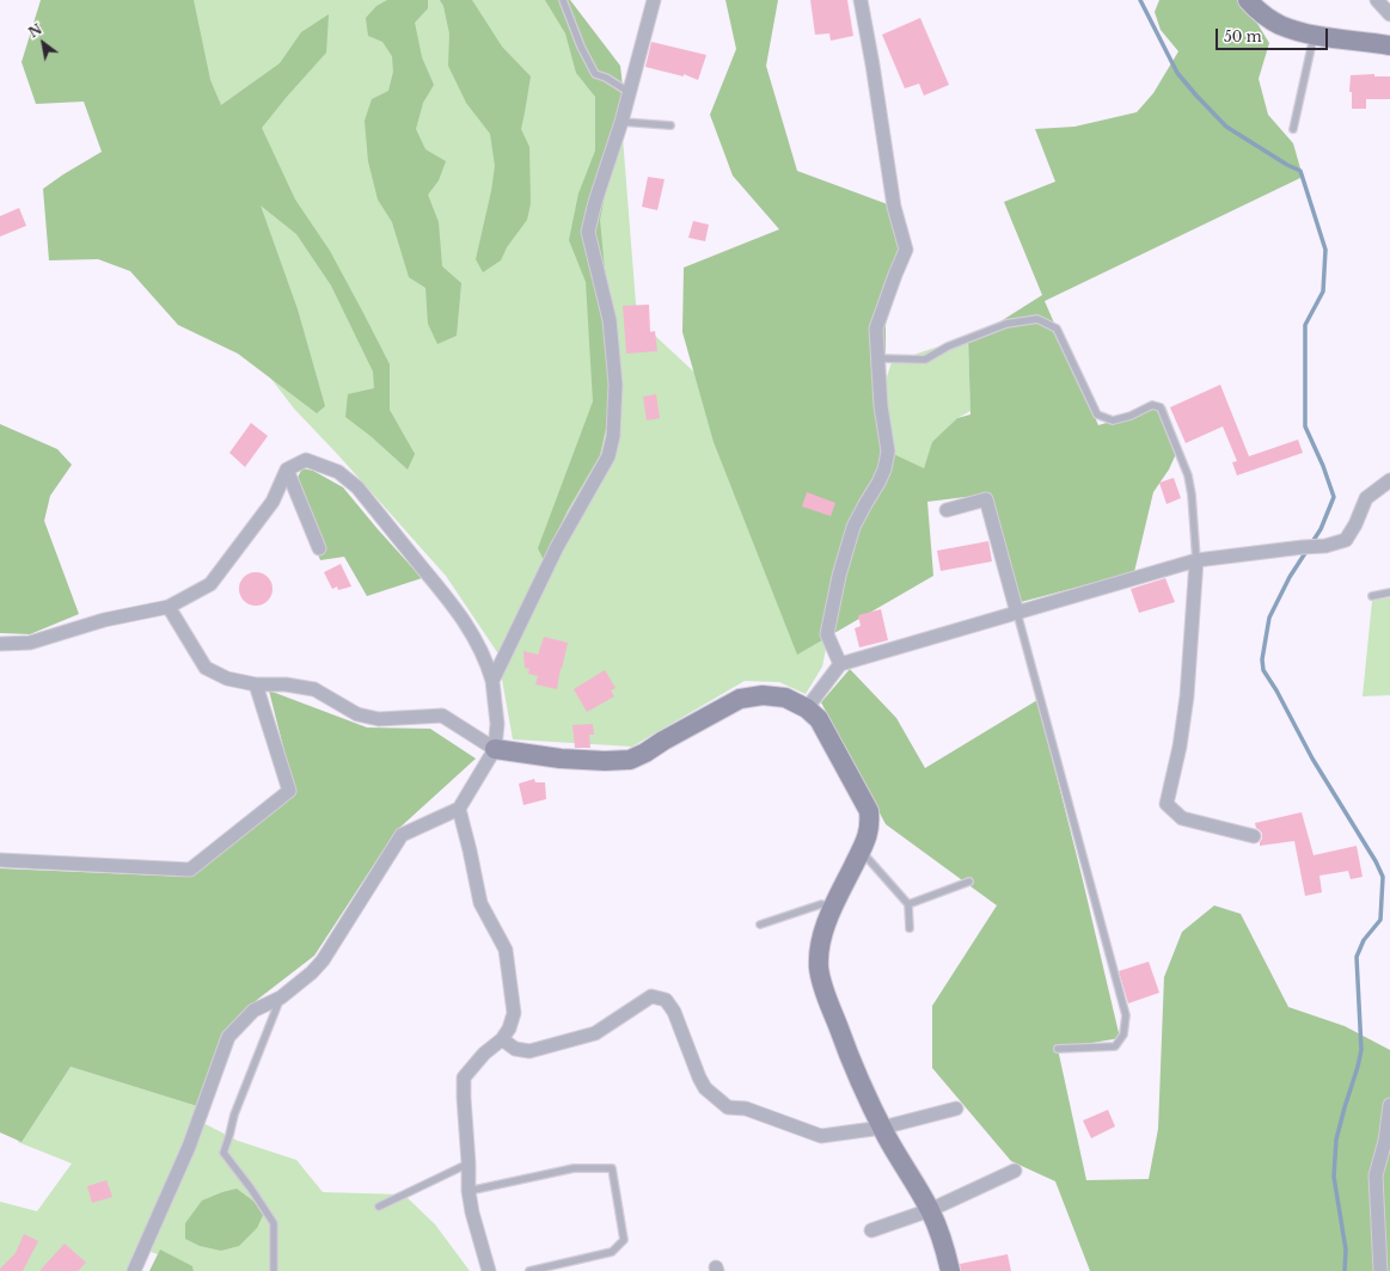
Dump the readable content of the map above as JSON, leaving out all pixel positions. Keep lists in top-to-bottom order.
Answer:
{
  "scale_bar": "50 m",
  "north": "top left"
}
